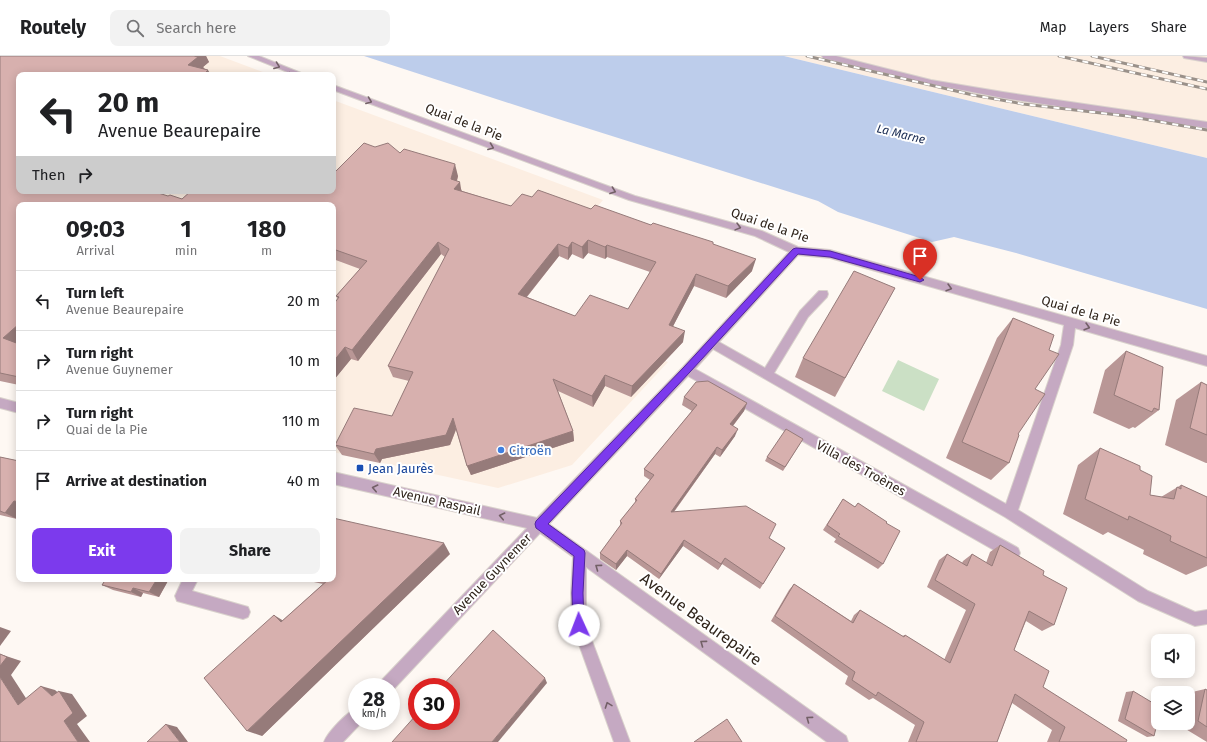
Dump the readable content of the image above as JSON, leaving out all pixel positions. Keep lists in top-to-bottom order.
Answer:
{
  "streets": {
    "street": [
      "Quai de la Pie",
      "Villa des Troènes",
      "Avenue Raspail",
      "Avenue Guynemer",
      "Avenue Beaurepaire"
    ]
  },
  "crossings": [
    ["Quai de la Pie", "Avenue Guynemer"],
    ["Villa des Troènes", "Avenue Guynemer"],
    ["Avenue Raspail", "Avenue Guynemer"],
    ["Avenue Raspail", "Avenue Beaurepaire"],
    ["Avenue Guynemer", "Avenue Beaurepaire"]
  ],
  "one_way": ["Quai de la Pie", "Avenue Raspail", "Avenue Beaurepaire"],
  "water": ["La Marne"],
  "places": {
    "other": ["Citroën"],
    "transit": ["Jean Jaurès"]
  },
  "page": {
    "header": "Routely",
    "search": "Search here",
    "nav": ["Map", "Layers", "Share"],
    "turn": ["20 m", "Avenue Beaurepaire"],
    "then": "Then",
    "eta": [
      "09:03",
      "Arrival",
      "1",
      "min",
      "180",
      "m"
    ],
    "list": [
      {
        "name": "Turn left",
        "note": "Avenue Beaurepaire",
        "value": "20 m"
      },
      {
        "name": "Turn right",
        "note": "Avenue Guynemer",
        "value": "10 m"
      },
      {
        "name": "Turn right",
        "note": "Quai de la Pie",
        "value": "110 m"
      },
      {
        "name": "Arrive at destination",
        "value": "40 m"
      }
    ],
    "buttons": ["Exit", "Share"],
    "speed": "28 km/h",
    "limit": "30"
  }
}
